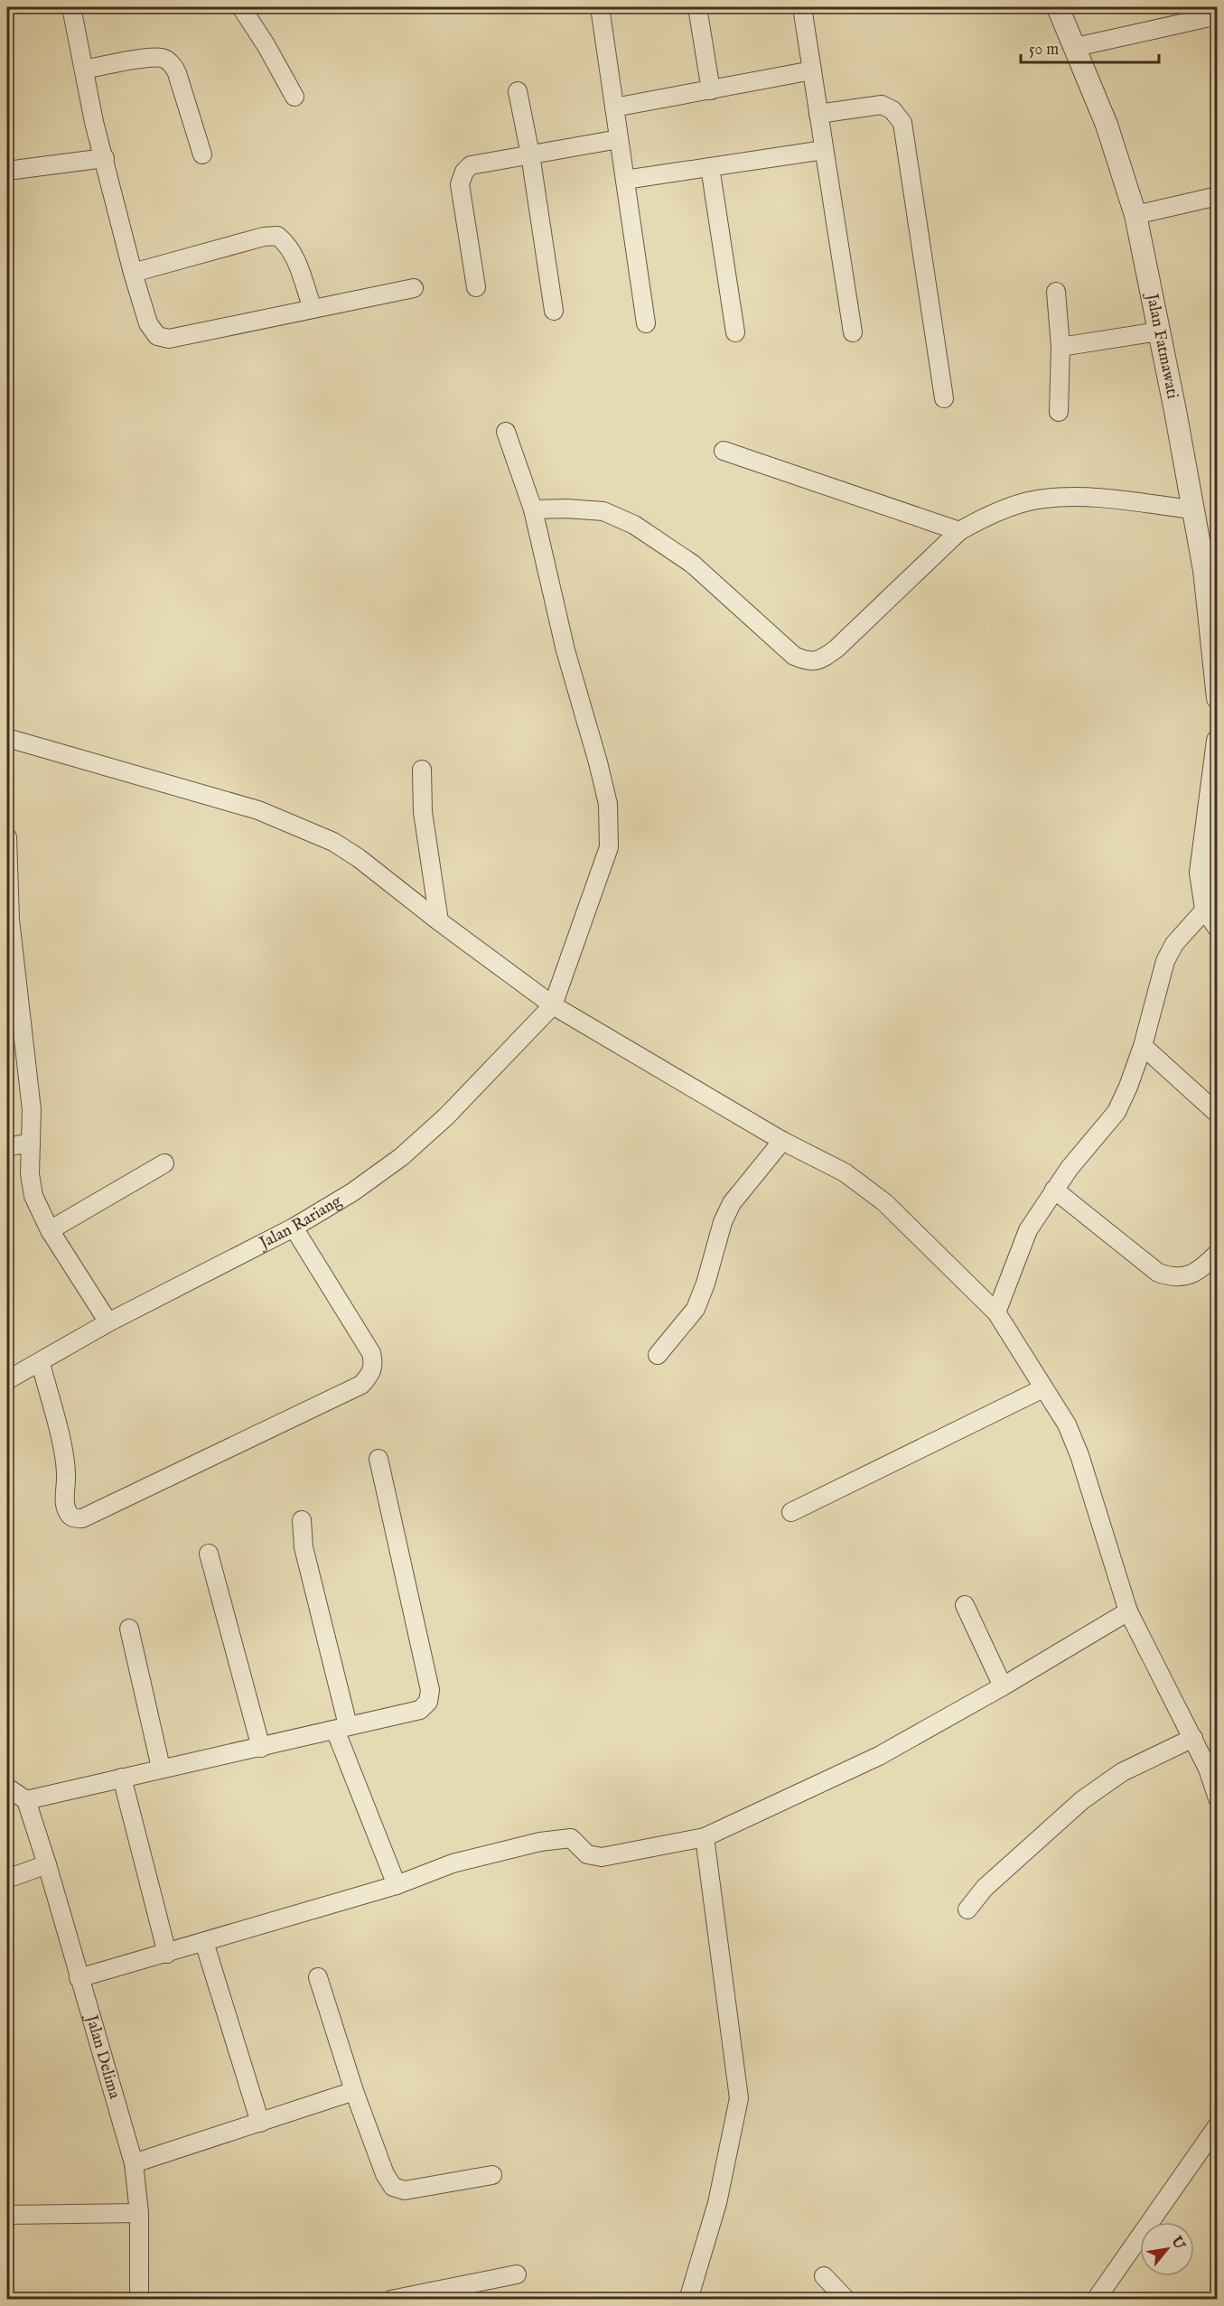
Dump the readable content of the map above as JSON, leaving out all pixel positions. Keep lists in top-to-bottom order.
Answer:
{
  "streets": {
    "street": ["Jalan Fatmawati", "Jalan Rariang", "Jalan Delima"]
  },
  "scale_bar": "50 m",
  "north": "top right"
}
